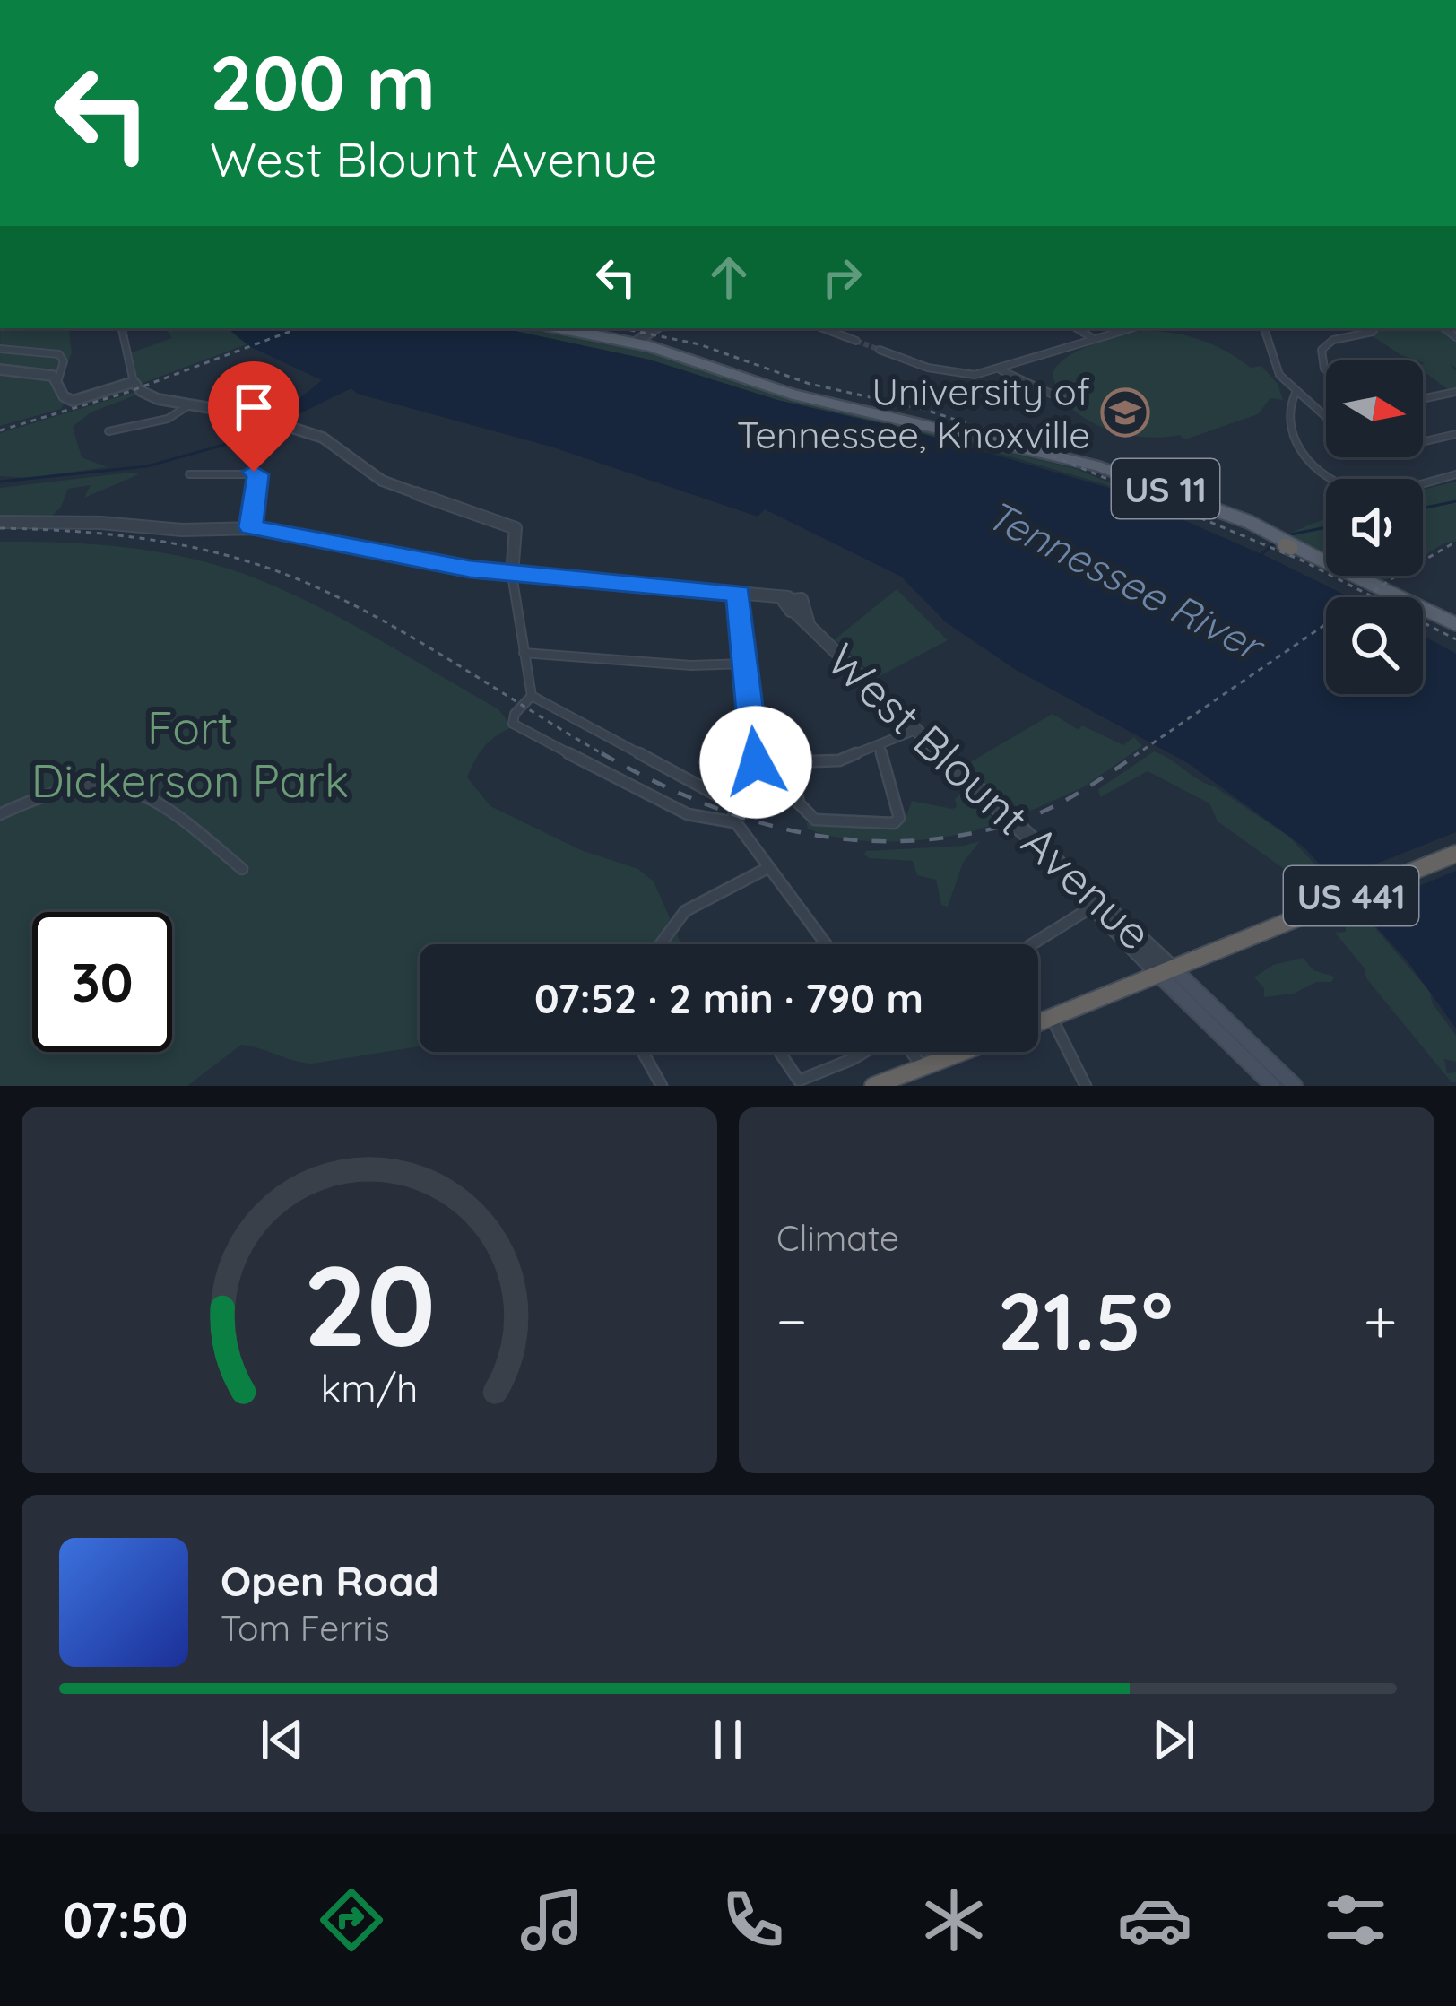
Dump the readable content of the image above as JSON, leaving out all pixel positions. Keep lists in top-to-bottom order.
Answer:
{
  "streets": {
    "highway": ["US 441"],
    "main road": ["US 11"],
    "street": ["West Blount Avenue"]
  },
  "crossings": [
    ["West Blount Avenue", "US 441"]
  ],
  "water": ["Tennessee River"],
  "parks": ["Fort Dickerson Park"],
  "places": {
    "school or university": ["University of Tennessee, Knoxville"]
  },
  "north": "right",
  "page": {
    "turn": ["200 m", "West Blount Avenue"],
    "limit": "30",
    "trip": "07:52 · 2 min · 790 m",
    "tile": "Climate",
    "heat": ["−", "21.5°", "+"],
    "song": ["Open Road", "Tom Ferris"],
    "tabs": "07:50",
    "gauge": ["20", "km/h"]
  }
}
